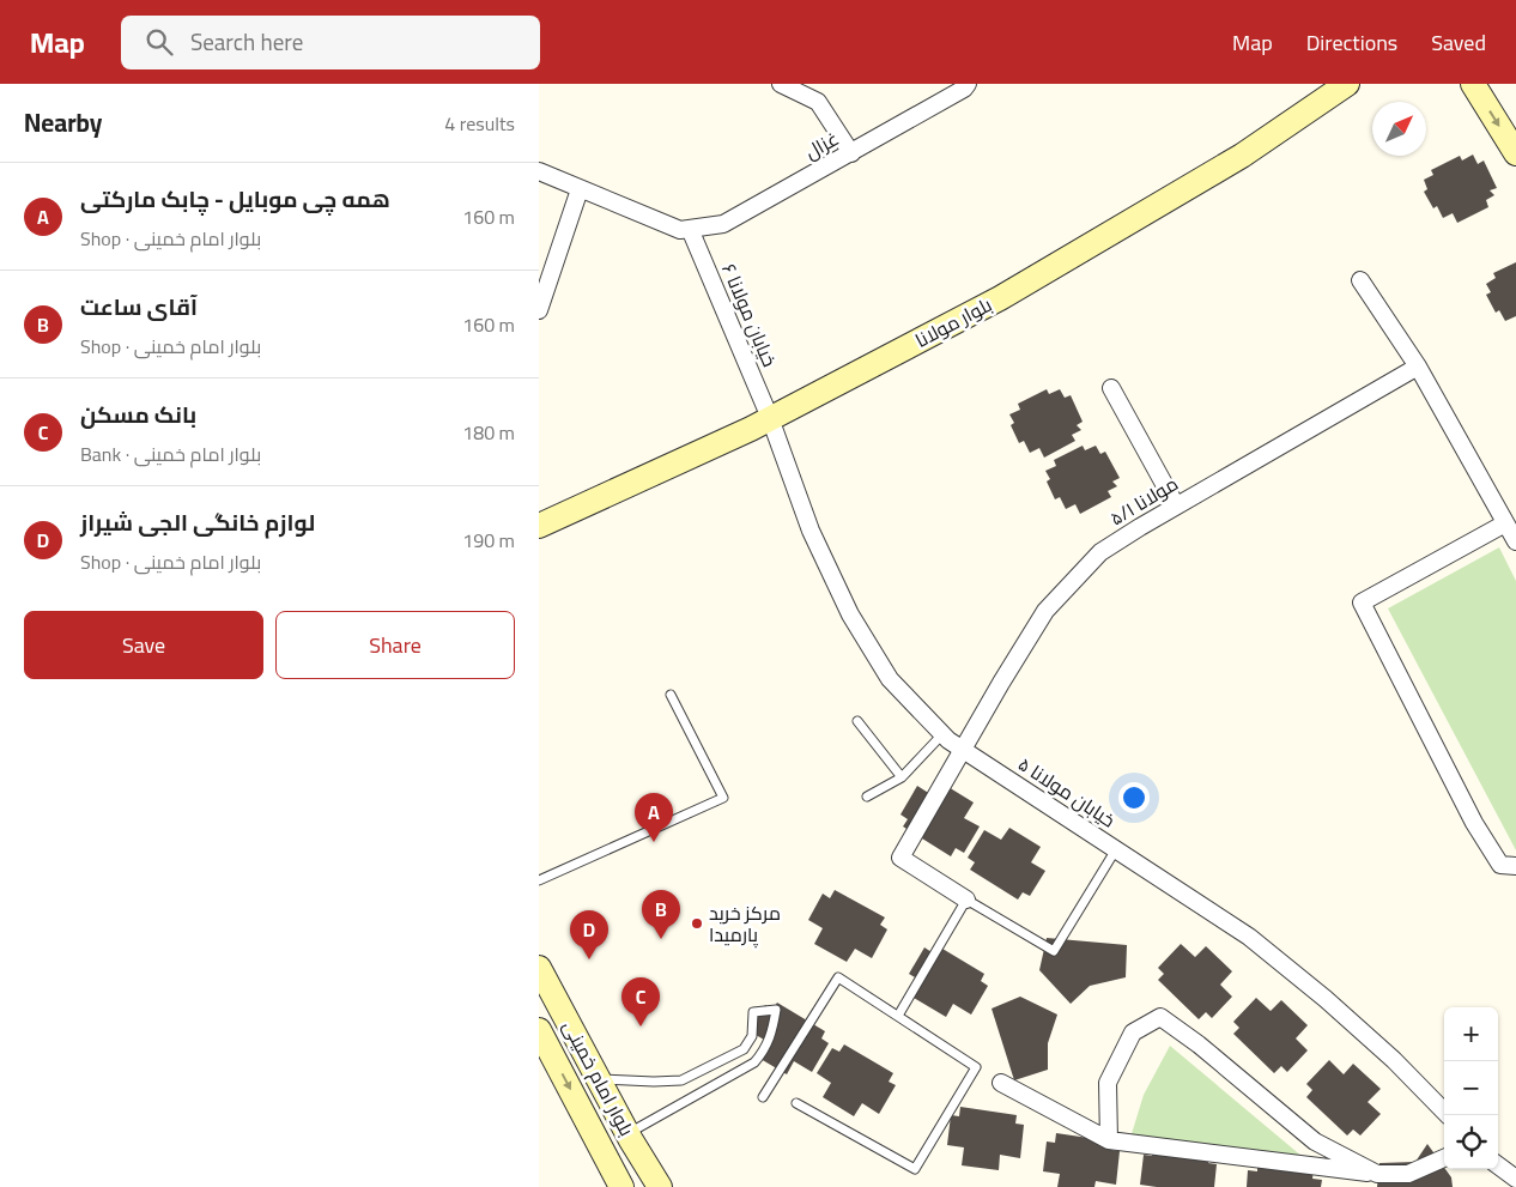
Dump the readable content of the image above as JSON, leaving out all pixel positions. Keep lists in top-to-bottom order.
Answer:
{
  "streets": {
    "street": [
      "غزال",
      "خیابان مولانا ۶",
      "بلوار مولانا",
      "مولانا ۵/۱",
      "خیابان مولانا ۵",
      "بلوار امام خمینی"
    ]
  },
  "crossings": [
    ["غزال", "خیابان مولانا ۶"],
    ["خیابان مولانا ۶", "بلوار مولانا"],
    ["خیابان مولانا ۶", "خیابان مولانا ۵"],
    ["بلوار مولانا", "خیابان مولانا ۵"],
    ["مولانا ۵/۱", "خیابان مولانا ۵"]
  ],
  "places": ["مرکز خرید پارمیدا"],
  "north": "top right",
  "page": {
    "header": "Map",
    "search": "Search here",
    "nav": ["Map", "Directions", "Saved"],
    "heading": ["Nearby", "4 results"],
    "list": [
      {
        "mark": "A",
        "name": "همه چی موبایل - چابک مارکتی",
        "note": "Shop · بلوار امام خمینی",
        "value": "160 m"
      },
      {
        "mark": "B",
        "name": "آقای ساعت",
        "note": "Shop · بلوار امام خمینی",
        "value": "160 m"
      },
      {
        "mark": "C",
        "name": "بانک مسکن",
        "note": "Bank · بلوار امام خمینی",
        "value": "180 m"
      },
      {
        "mark": "D",
        "name": "لوازم خانگی الجی شیراز",
        "note": "Shop · بلوار امام خمینی",
        "value": "190 m"
      }
    ],
    "buttons": ["Save", "Share"],
    "pins": [
      "A",
      "B",
      "D",
      "C"
    ],
    "map_buttons": ["+", "−"]
  }
}
